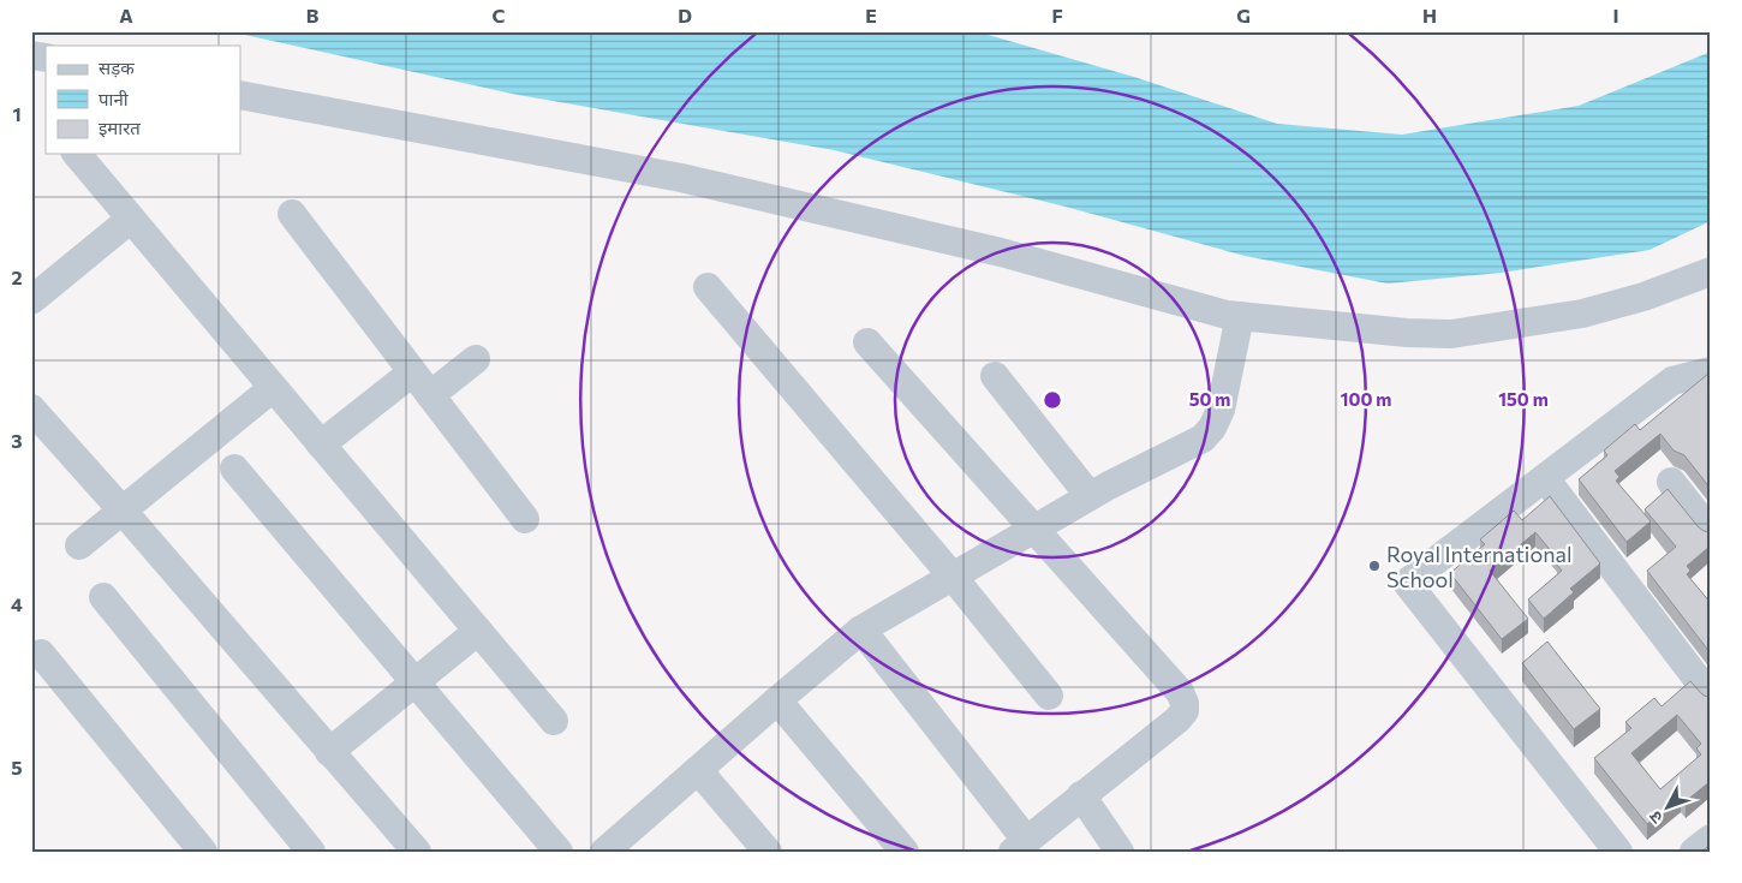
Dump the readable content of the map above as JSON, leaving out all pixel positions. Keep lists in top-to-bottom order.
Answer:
{
  "places": ["Royal International School"],
  "legend": ["सड़क", "पानी", "इमारत"],
  "north": "bottom left",
  "grid": {
    "columns": [
      "A",
      "B",
      "C",
      "D",
      "E",
      "F",
      "G",
      "H",
      "I"
    ],
    "rows": [
      "1",
      "2",
      "3",
      "4",
      "5"
    ]
  },
  "rings": ["50 m", "100 m", "150 m"]
}
